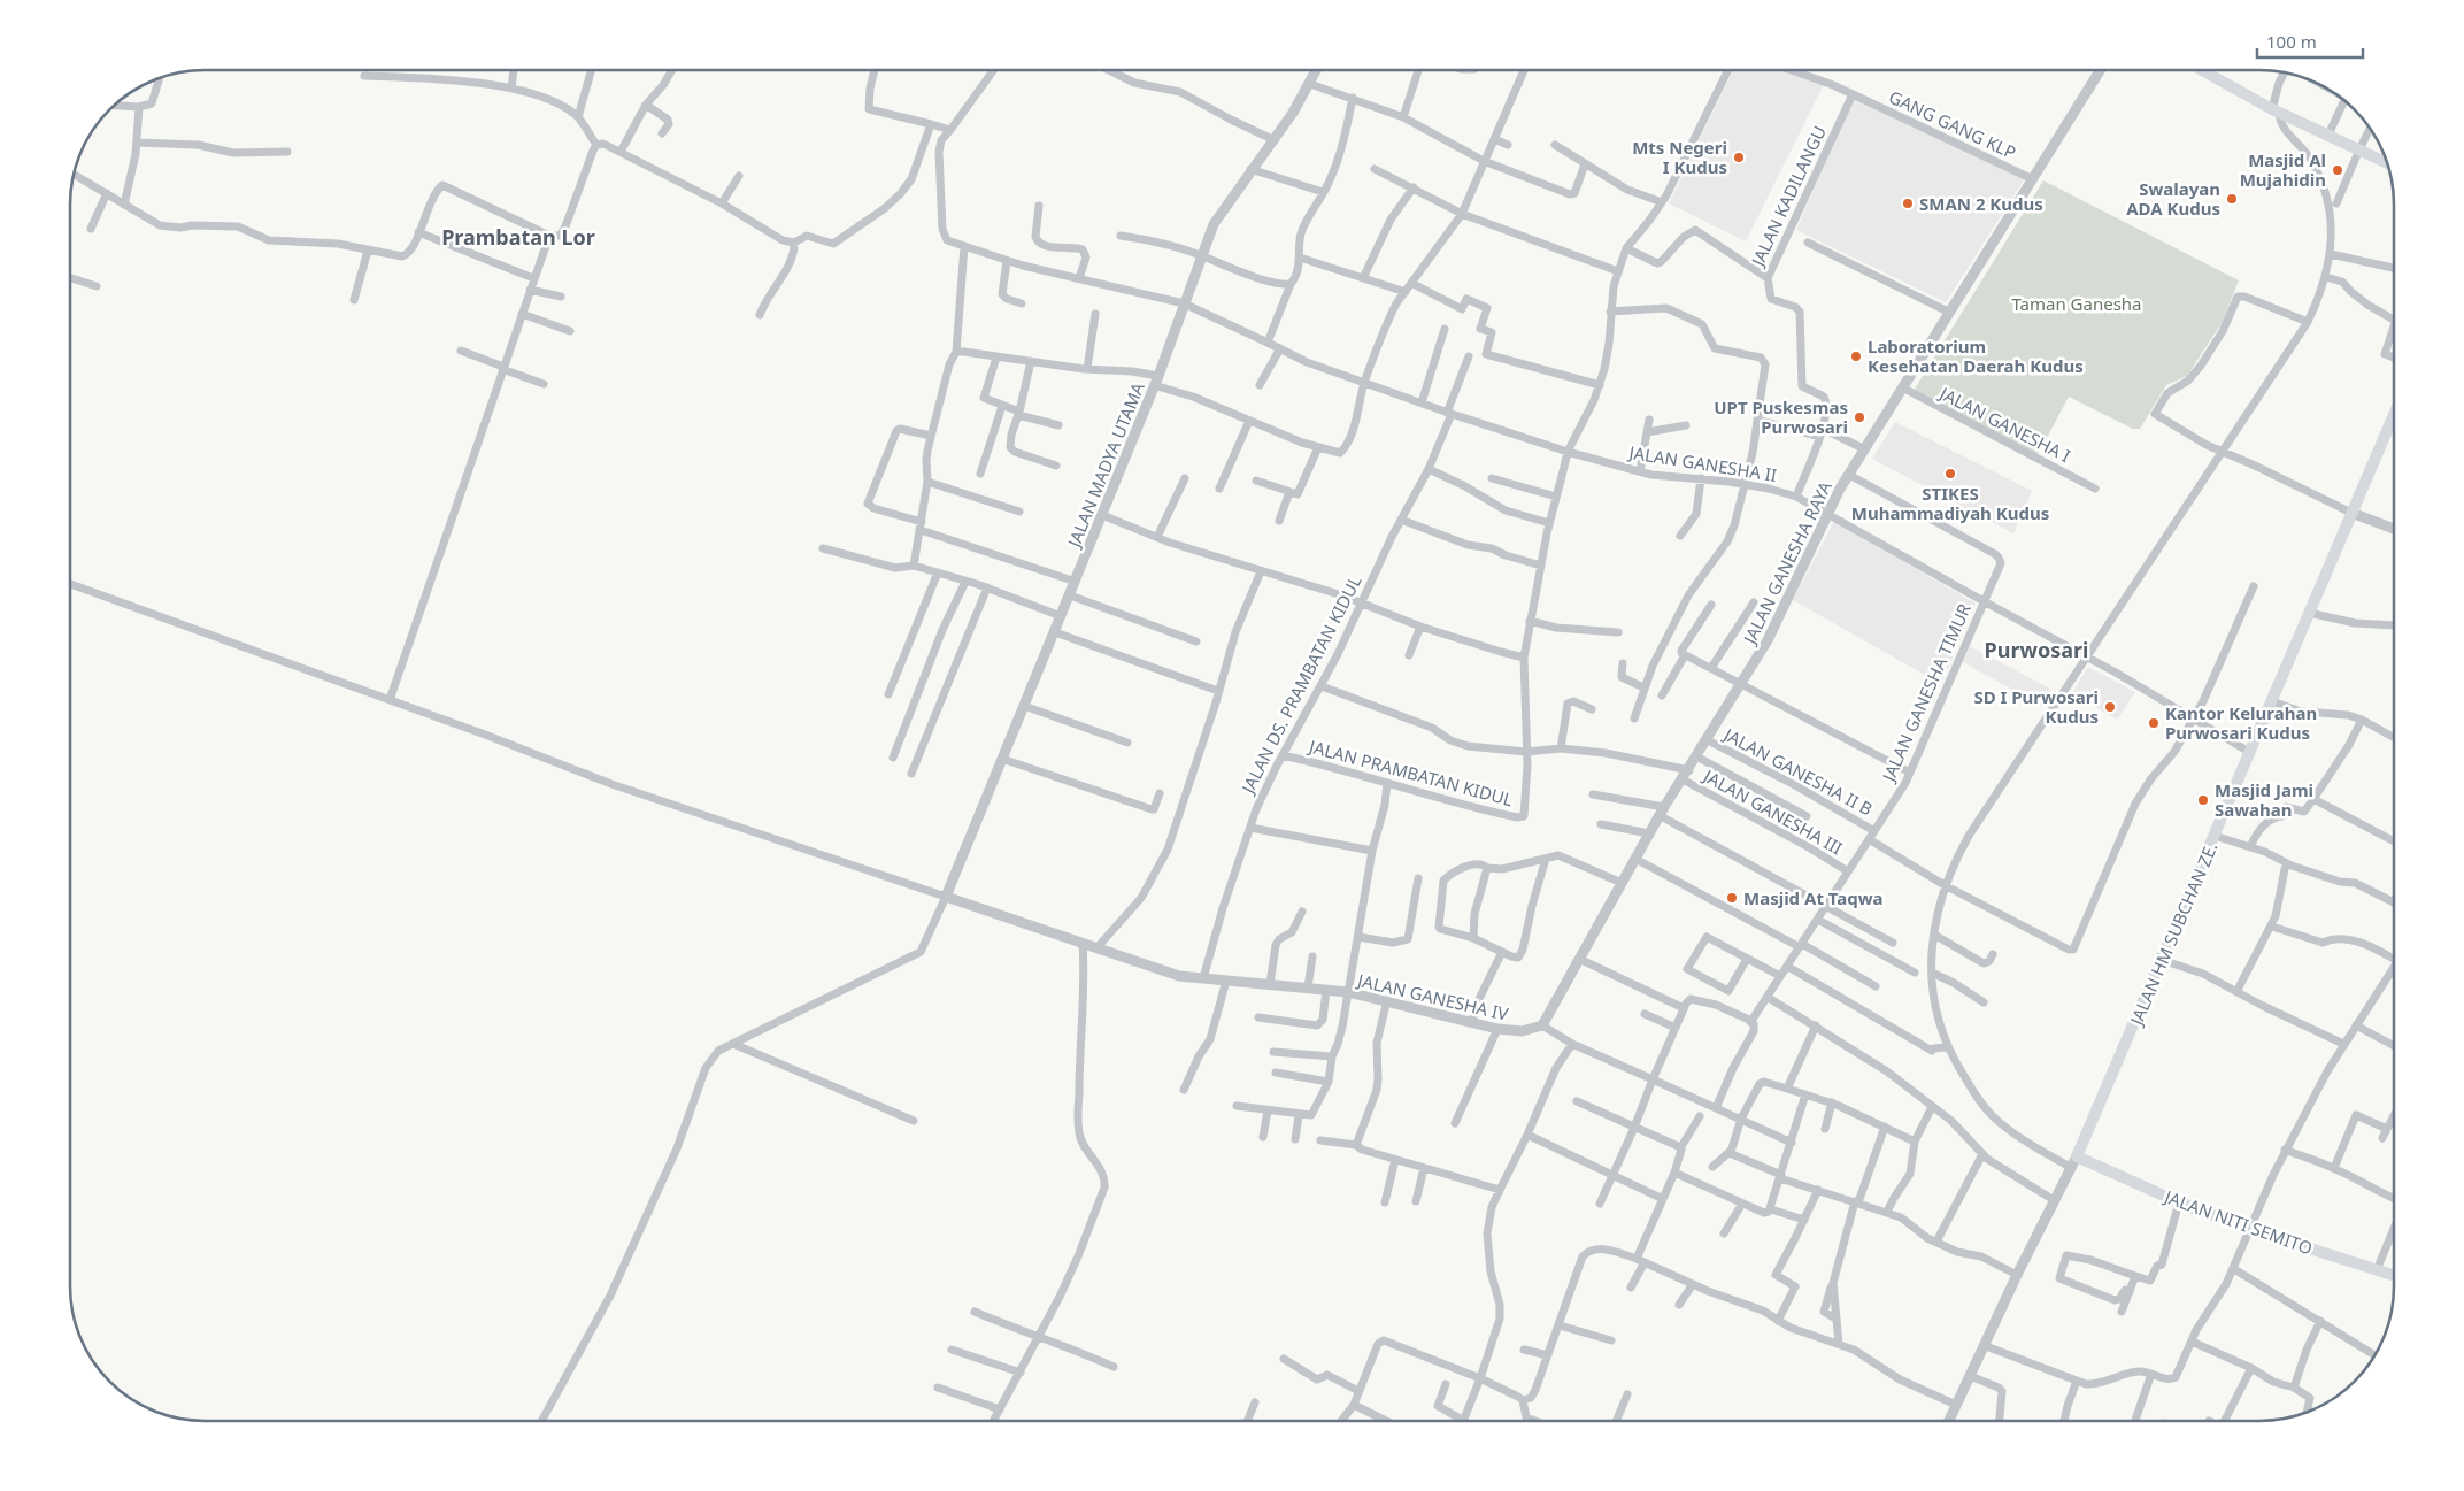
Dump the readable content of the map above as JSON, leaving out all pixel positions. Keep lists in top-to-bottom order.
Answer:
{
  "streets": {
    "main road": ["JALAN HM SUBCHAN ZE.", "JALAN NITI SEMITO"],
    "street": [
      "GANG GANG KLP",
      "JALAN KADILANGU",
      "JALAN GANESHA I",
      "JALAN GANESHA II",
      "JALAN MADYA UTAMA",
      "JALAN GANESHA RAYA",
      "JALAN DS. PRAMBATAN KIDUL",
      "JALAN GANESHA TIMUR",
      "JALAN GANESHA II B",
      "JALAN PRAMBATAN KIDUL",
      "JALAN GANESHA III",
      "JALAN GANESHA IV"
    ]
  },
  "crossings": [
    ["GANG GANG KLP", "JALAN KADILANGU"],
    ["GANG GANG KLP", "JALAN GANESHA RAYA"],
    ["JALAN KADILANGU", "JALAN PRAMBATAN KIDUL"],
    ["JALAN GANESHA I", "JALAN GANESHA RAYA"],
    ["JALAN GANESHA II", "JALAN MADYA UTAMA"],
    ["JALAN GANESHA II", "JALAN GANESHA RAYA"],
    ["JALAN GANESHA II", "JALAN DS. PRAMBATAN KIDUL"],
    ["JALAN GANESHA II", "JALAN GANESHA TIMUR"],
    ["JALAN GANESHA II", "JALAN PRAMBATAN KIDUL"],
    ["JALAN GANESHA II", "JALAN HM SUBCHAN ZE."],
    ["JALAN MADYA UTAMA", "JALAN GANESHA IV"],
    ["JALAN GANESHA RAYA", "JALAN GANESHA TIMUR"],
    ["JALAN GANESHA RAYA", "JALAN GANESHA II B"],
    ["JALAN GANESHA RAYA", "JALAN GANESHA III"],
    ["JALAN GANESHA RAYA", "JALAN GANESHA IV"],
    ["JALAN DS. PRAMBATAN KIDUL", "JALAN PRAMBATAN KIDUL"],
    ["JALAN DS. PRAMBATAN KIDUL", "JALAN GANESHA IV"],
    ["JALAN GANESHA TIMUR", "JALAN GANESHA II B"],
    ["JALAN GANESHA TIMUR", "JALAN GANESHA III"],
    ["JALAN HM SUBCHAN ZE.", "JALAN NITI SEMITO"]
  ],
  "districts": ["Prambatan Lor", "Purwosari"],
  "parks": ["Taman Ganesha"],
  "places": [
    "Mts Negeri I Kudus",
    "Masjid Al Mujahidin",
    "Swalayan ADA Kudus",
    "SMAN 2 Kudus",
    "Laboratorium Kesehatan Daerah Kudus",
    "UPT Puskesmas Purwosari",
    "STIKES Muhammadiyah Kudus",
    "SD I Purwosari Kudus",
    "Kantor Kelurahan Purwosari Kudus",
    "Masjid Jami Sawahan",
    "Masjid At Taqwa"
  ],
  "scale_bar": "100 m"
}
